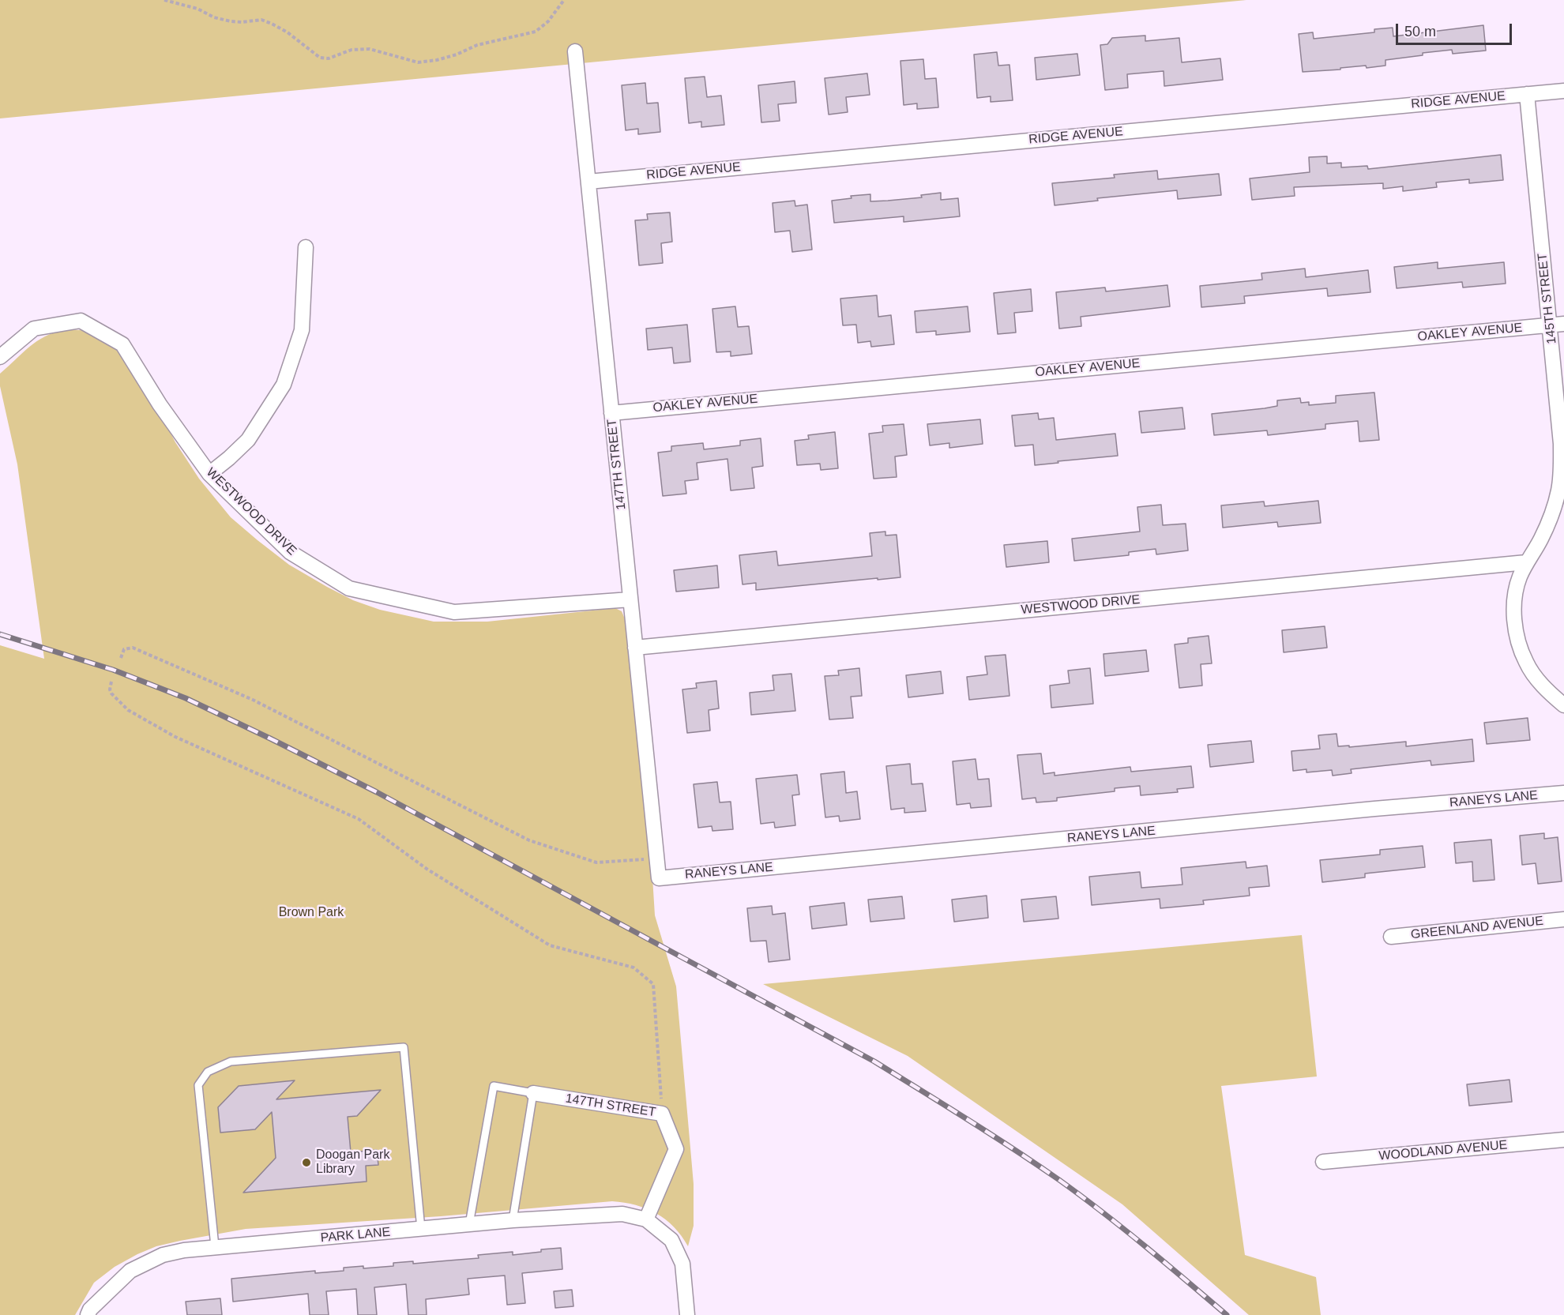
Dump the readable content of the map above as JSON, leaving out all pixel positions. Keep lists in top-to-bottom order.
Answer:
{
  "streets": {
    "street": [
      "RIDGE AVENUE",
      "145TH STREET",
      "OAKLEY AVENUE",
      "147TH STREET",
      "WESTWOOD DRIVE",
      "RANEYS LANE",
      "GREENLAND AVENUE",
      "WOODLAND AVENUE",
      "PARK LANE"
    ]
  },
  "crossings": [
    ["RIDGE AVENUE", "145TH STREET"],
    ["RIDGE AVENUE", "147TH STREET"],
    ["145TH STREET", "OAKLEY AVENUE"],
    ["145TH STREET", "WESTWOOD DRIVE"],
    ["OAKLEY AVENUE", "147TH STREET"],
    ["147TH STREET", "WESTWOOD DRIVE"],
    ["147TH STREET", "RANEYS LANE"],
    ["147TH STREET", "PARK LANE"]
  ],
  "parks": ["Brown Park"],
  "places": ["Doogan Park Library"],
  "scale_bar": "50 m"
}
